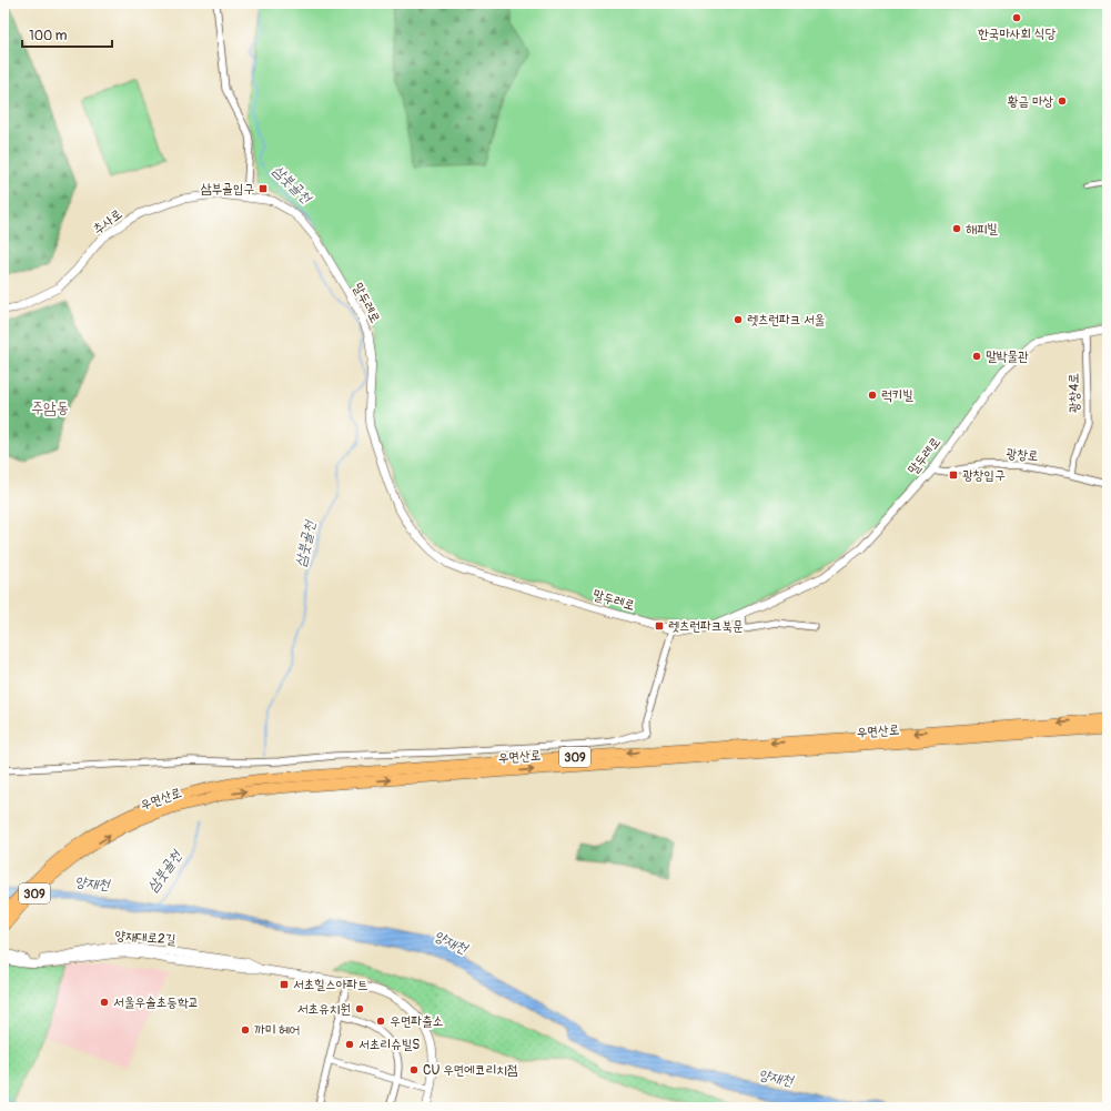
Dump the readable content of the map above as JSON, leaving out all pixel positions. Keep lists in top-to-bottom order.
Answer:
{
  "streets": {
    "highway": ["우면산로", "309"],
    "street": [
      "추사로",
      "말두레로",
      "광창4로",
      "광창로",
      "양재대로2길"
    ]
  },
  "crossings": [
    ["추사로", "말두레로"],
    ["말두레로", "광창4로"],
    ["말두레로", "광창로"],
    ["광창4로", "광창로"]
  ],
  "districts": ["주암동"],
  "water": ["삼붓골천", "양재천"],
  "places": {
    "other": [
      "한국마사회 식당",
      "황금 마상",
      "해피빌",
      "렛츠런파크 서울",
      "말박물관",
      "럭키빌",
      "서울우솔초등학교",
      "서초유치원",
      "우면파출소",
      "까미 헤어",
      "서초리슈빌S",
      "CU 우면에코리치점"
    ],
    "transit": [
      "삼부골입구",
      "광창입구",
      "렛츠런파크북문",
      "서초힐스아파트"
    ]
  },
  "scale_bar": "100 m"
}
